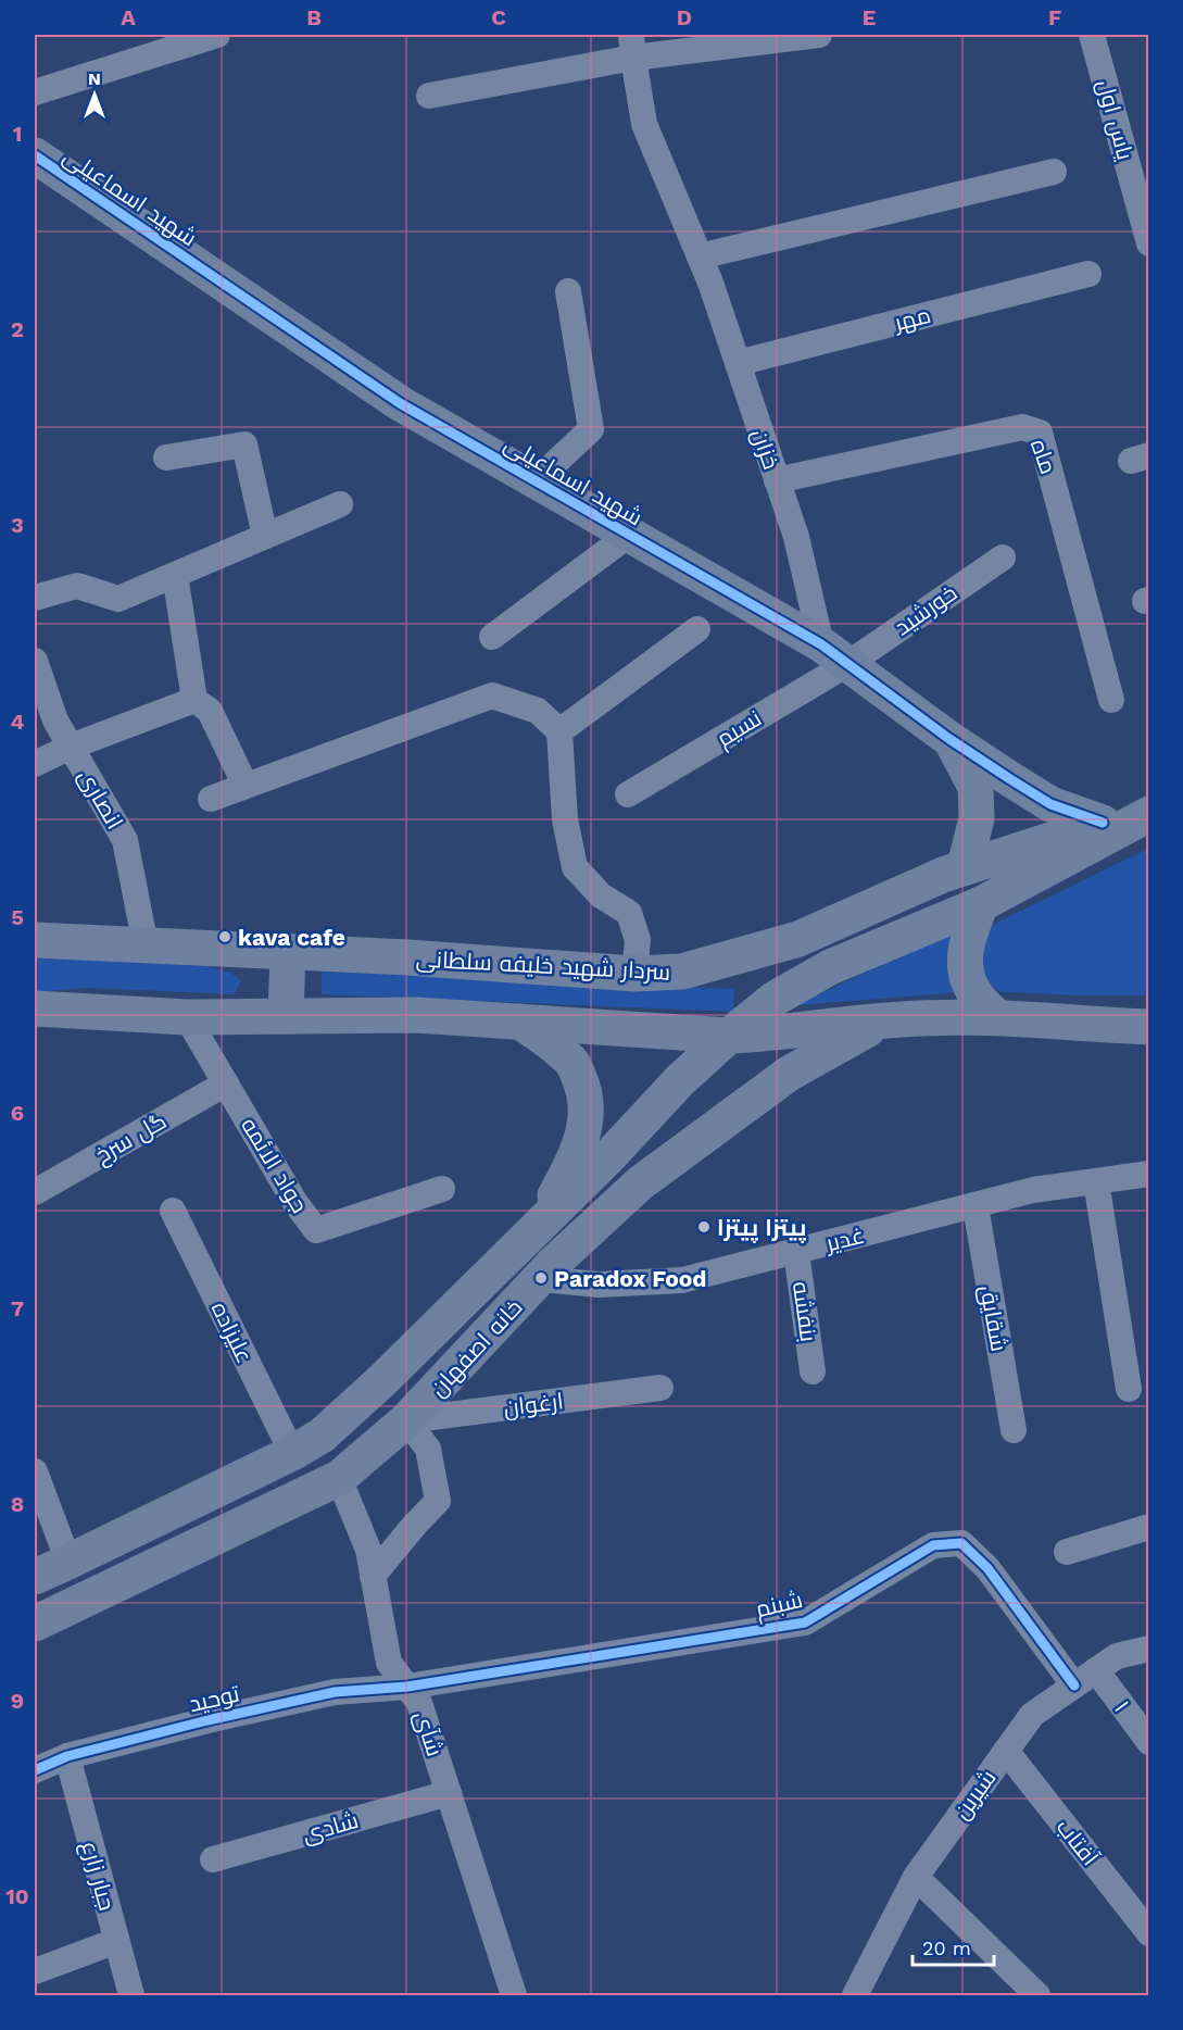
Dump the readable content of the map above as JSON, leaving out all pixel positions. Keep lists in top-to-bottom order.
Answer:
{
  "streets": {
    "main road": ["شهید اسماعیلی", "سردار شهید خلیفه سلطانی", "خانه اصفهان"],
    "street": [
      "یاس اول",
      "مهر",
      "خزان",
      "ماه",
      "خورشید",
      "نسیم",
      "انصاری",
      "گل سرخ",
      "جواد الائمه",
      "غدیر",
      "بنفشه",
      "شقایق",
      "علیزاده",
      "ارغوان",
      "شبنم",
      "توحید",
      "۱",
      "شآی",
      "شیرین",
      "شادی",
      "آفتاب",
      "جبار زارع"
    ]
  },
  "crossings": [
    ["شهید اسماعیلی", "خزان"],
    ["شهید اسماعیلی", "خورشید"],
    ["شهید اسماعیلی", "نسیم"],
    ["شهید اسماعیلی", "سردار شهید خلیفه سلطانی"],
    ["مهر", "خزان"],
    ["خزان", "ماه"],
    ["خزان", "خورشید"],
    ["خزان", "نسیم"],
    ["خورشید", "نسیم"],
    ["انصاری", "سردار شهید خلیفه سلطانی"],
    ["سردار شهید خلیفه سلطانی", "خانه اصفهان"],
    ["گل سرخ", "جواد الائمه"],
    ["غدیر", "بنفشه"],
    ["غدیر", "شقایق"],
    ["غدیر", "خانه اصفهان"],
    ["علیزاده", "خانه اصفهان"],
    ["خانه اصفهان", "ارغوان"],
    ["خانه اصفهان", "شآی"],
    ["شبنم", "توحید"],
    ["شبنم", "شآی"],
    ["شبنم", "شیرین"],
    ["توحید", "شآی"],
    ["توحید", "جبار زارع"],
    ["۱", "شیرین"],
    ["شآی", "شادی"],
    ["شیرین", "آفتاب"]
  ],
  "places": ["kava cafe", "پیتزا پیتزا", "Paradox Food"],
  "scale_bar": "20 m",
  "north": "top",
  "grid": {
    "columns": [
      "A",
      "B",
      "C",
      "D",
      "E",
      "F"
    ],
    "rows": [
      "1",
      "2",
      "3",
      "4",
      "5",
      "6",
      "7",
      "8",
      "9",
      "10"
    ]
  }
}
